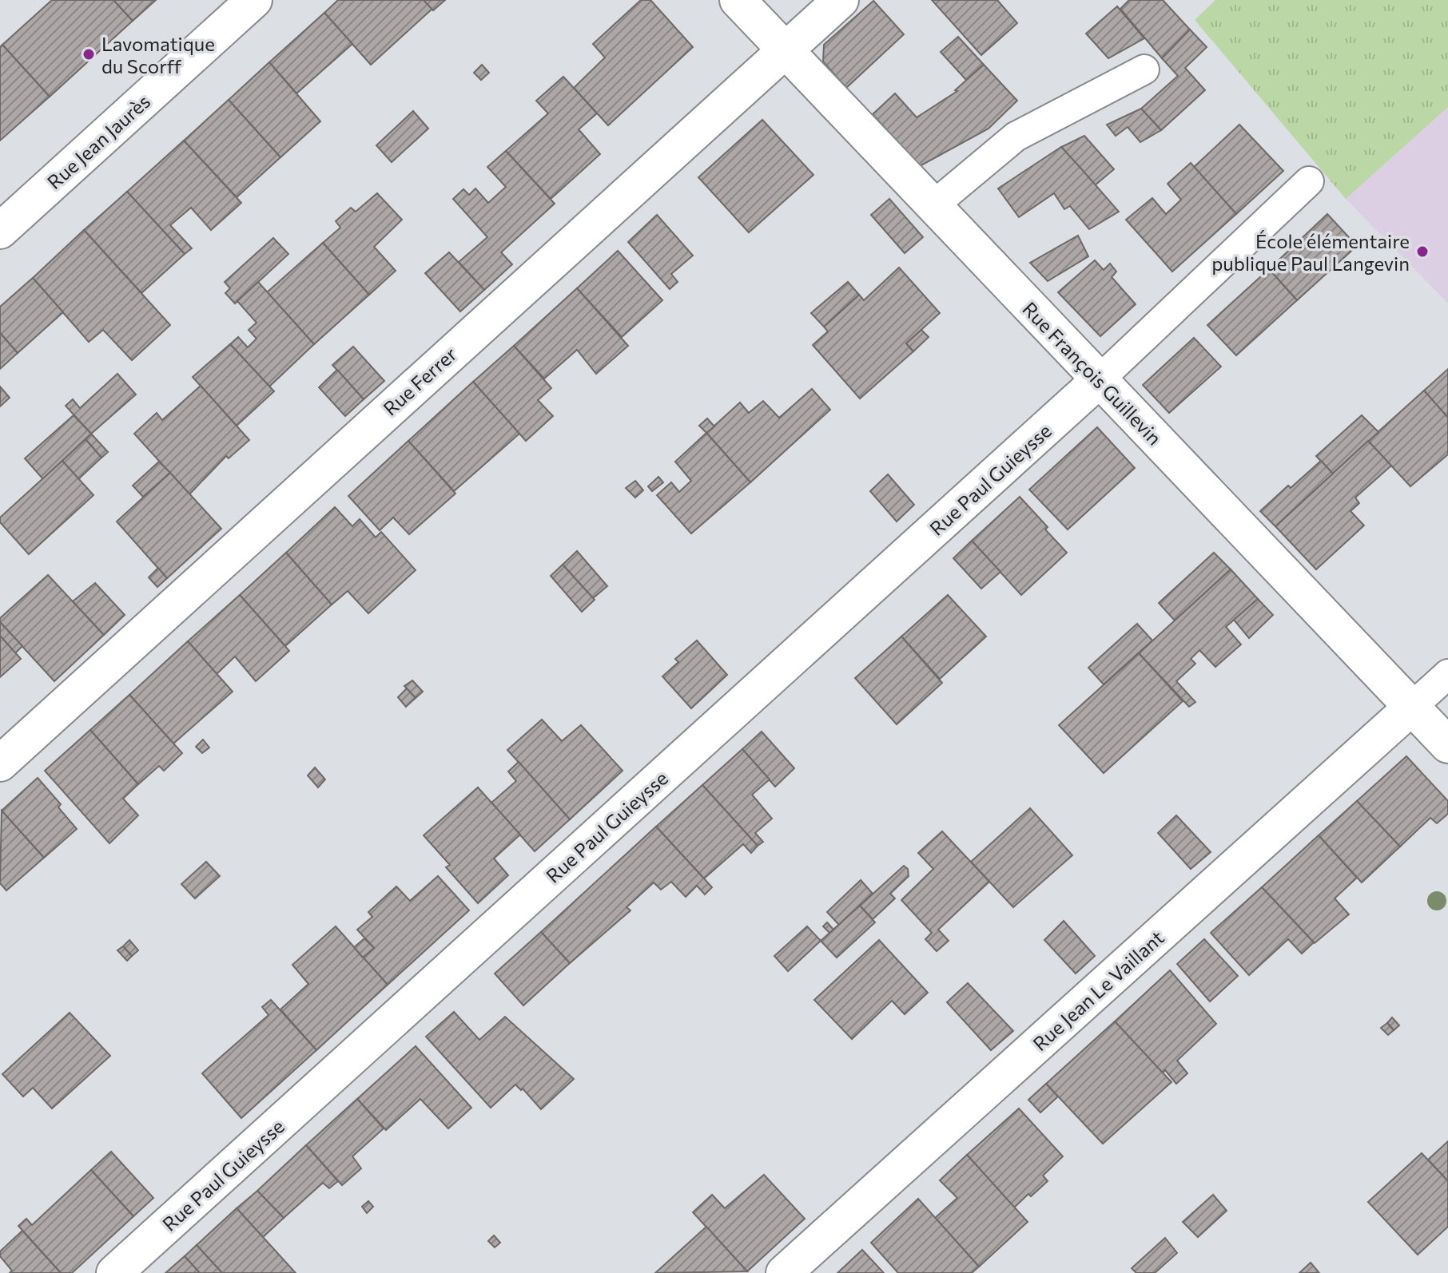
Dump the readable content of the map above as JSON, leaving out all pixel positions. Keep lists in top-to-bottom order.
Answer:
{
  "streets": {
    "street": [
      "Rue Jean Jaurès",
      "Rue François Guillevin",
      "Rue Ferrer",
      "Rue Paul Guieysse",
      "Rue Jean Le Vaillant"
    ]
  },
  "crossings": [
    ["Rue François Guillevin", "Rue Ferrer"],
    ["Rue François Guillevin", "Rue Paul Guieysse"],
    ["Rue François Guillevin", "Rue Jean Le Vaillant"]
  ],
  "places": ["Lavomatique du Scorff", "École élémentaire publique Paul Langevin"]
}
